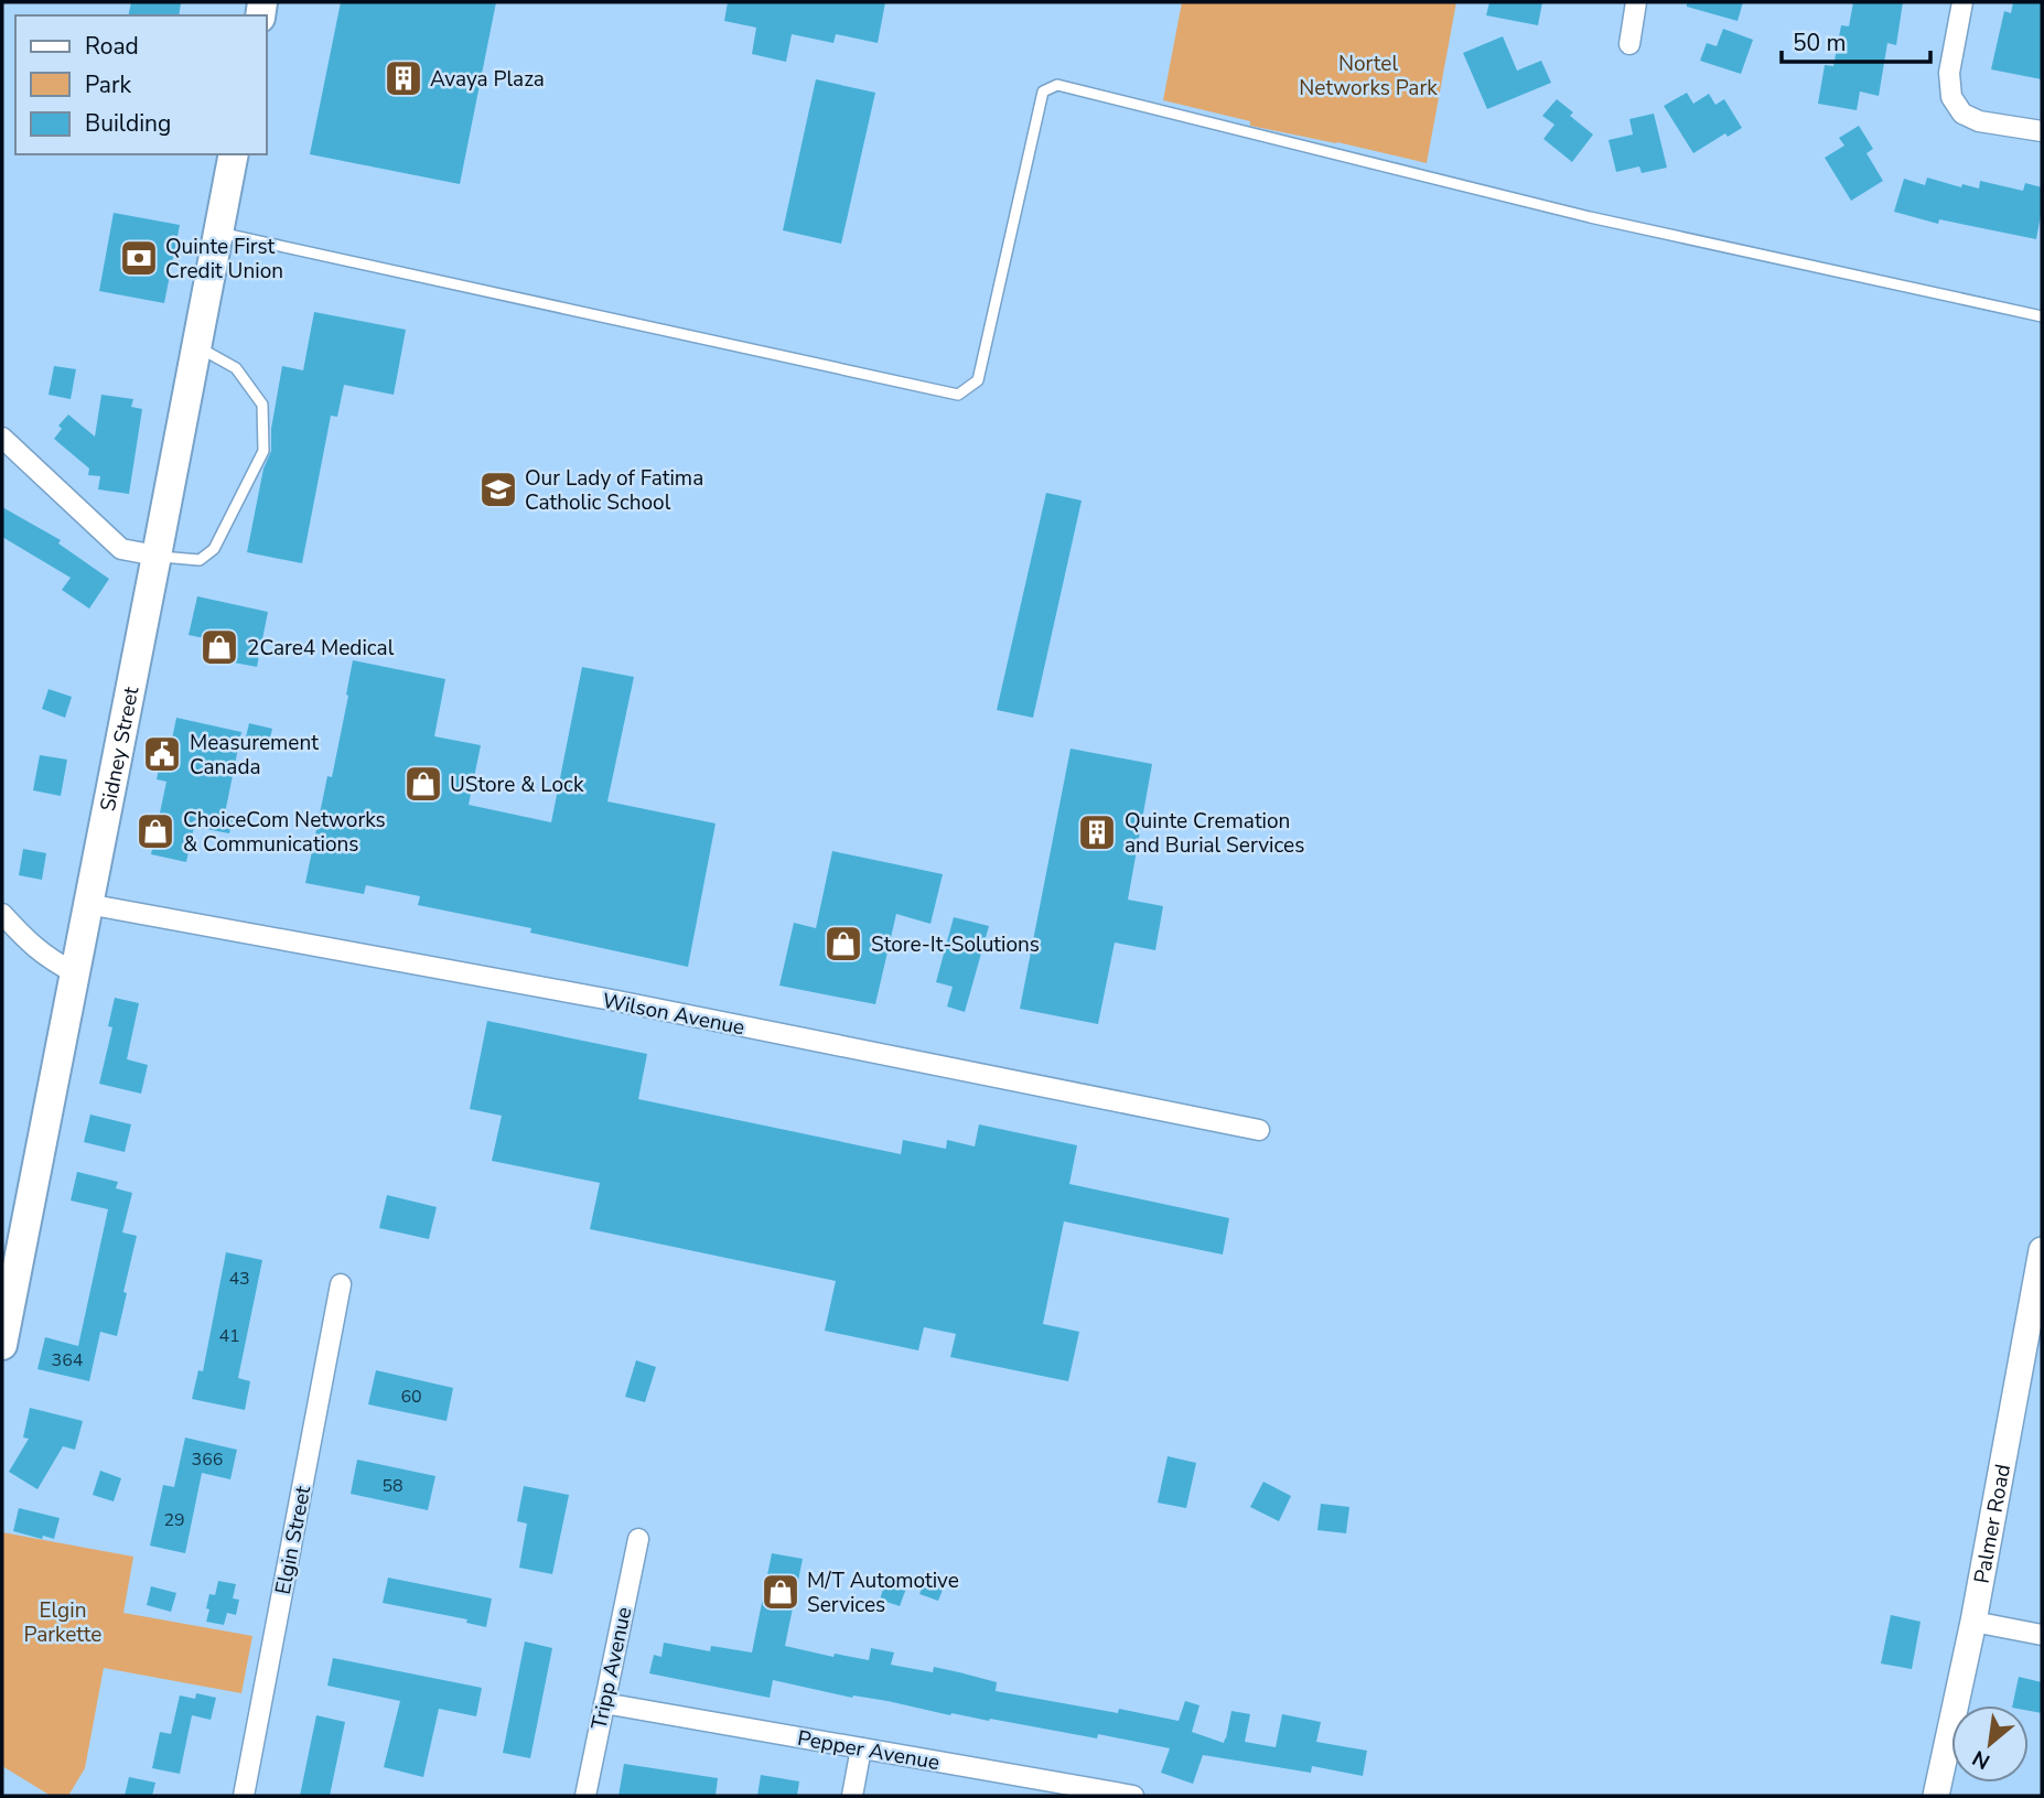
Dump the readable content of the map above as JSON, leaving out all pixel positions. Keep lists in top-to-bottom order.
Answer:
{
  "streets": {
    "main road": ["Sidney Street"],
    "street": [
      "Wilson Avenue",
      "Palmer Road",
      "Elgin Street",
      "Tripp Avenue",
      "Pepper Avenue"
    ]
  },
  "crossings": [
    ["Sidney Street", "Wilson Avenue"],
    ["Tripp Avenue", "Pepper Avenue"]
  ],
  "parks": ["Nortel Networks Park", "Elgin Parkette"],
  "places": {
    "building": ["Avaya Plaza", "Quinte Cremation and Burial Services"],
    "bank": ["Quinte First Credit Union"],
    "school or university": ["Our Lady of Fatima Catholic School"],
    "shop": [
      "2Care4 Medical",
      "UStore & Lock",
      "ChoiceCom Networks & Communications",
      "Store-It-Solutions",
      "M/T Automotive Services"
    ],
    "public building": ["Measurement Canada"]
  },
  "house_numbers": [
    "43",
    "41",
    "364",
    "60",
    "366",
    "58",
    "29"
  ],
  "legend": ["Road", "Park", "Building"],
  "scale_bar": "50 m",
  "north": "bottom left"
}
